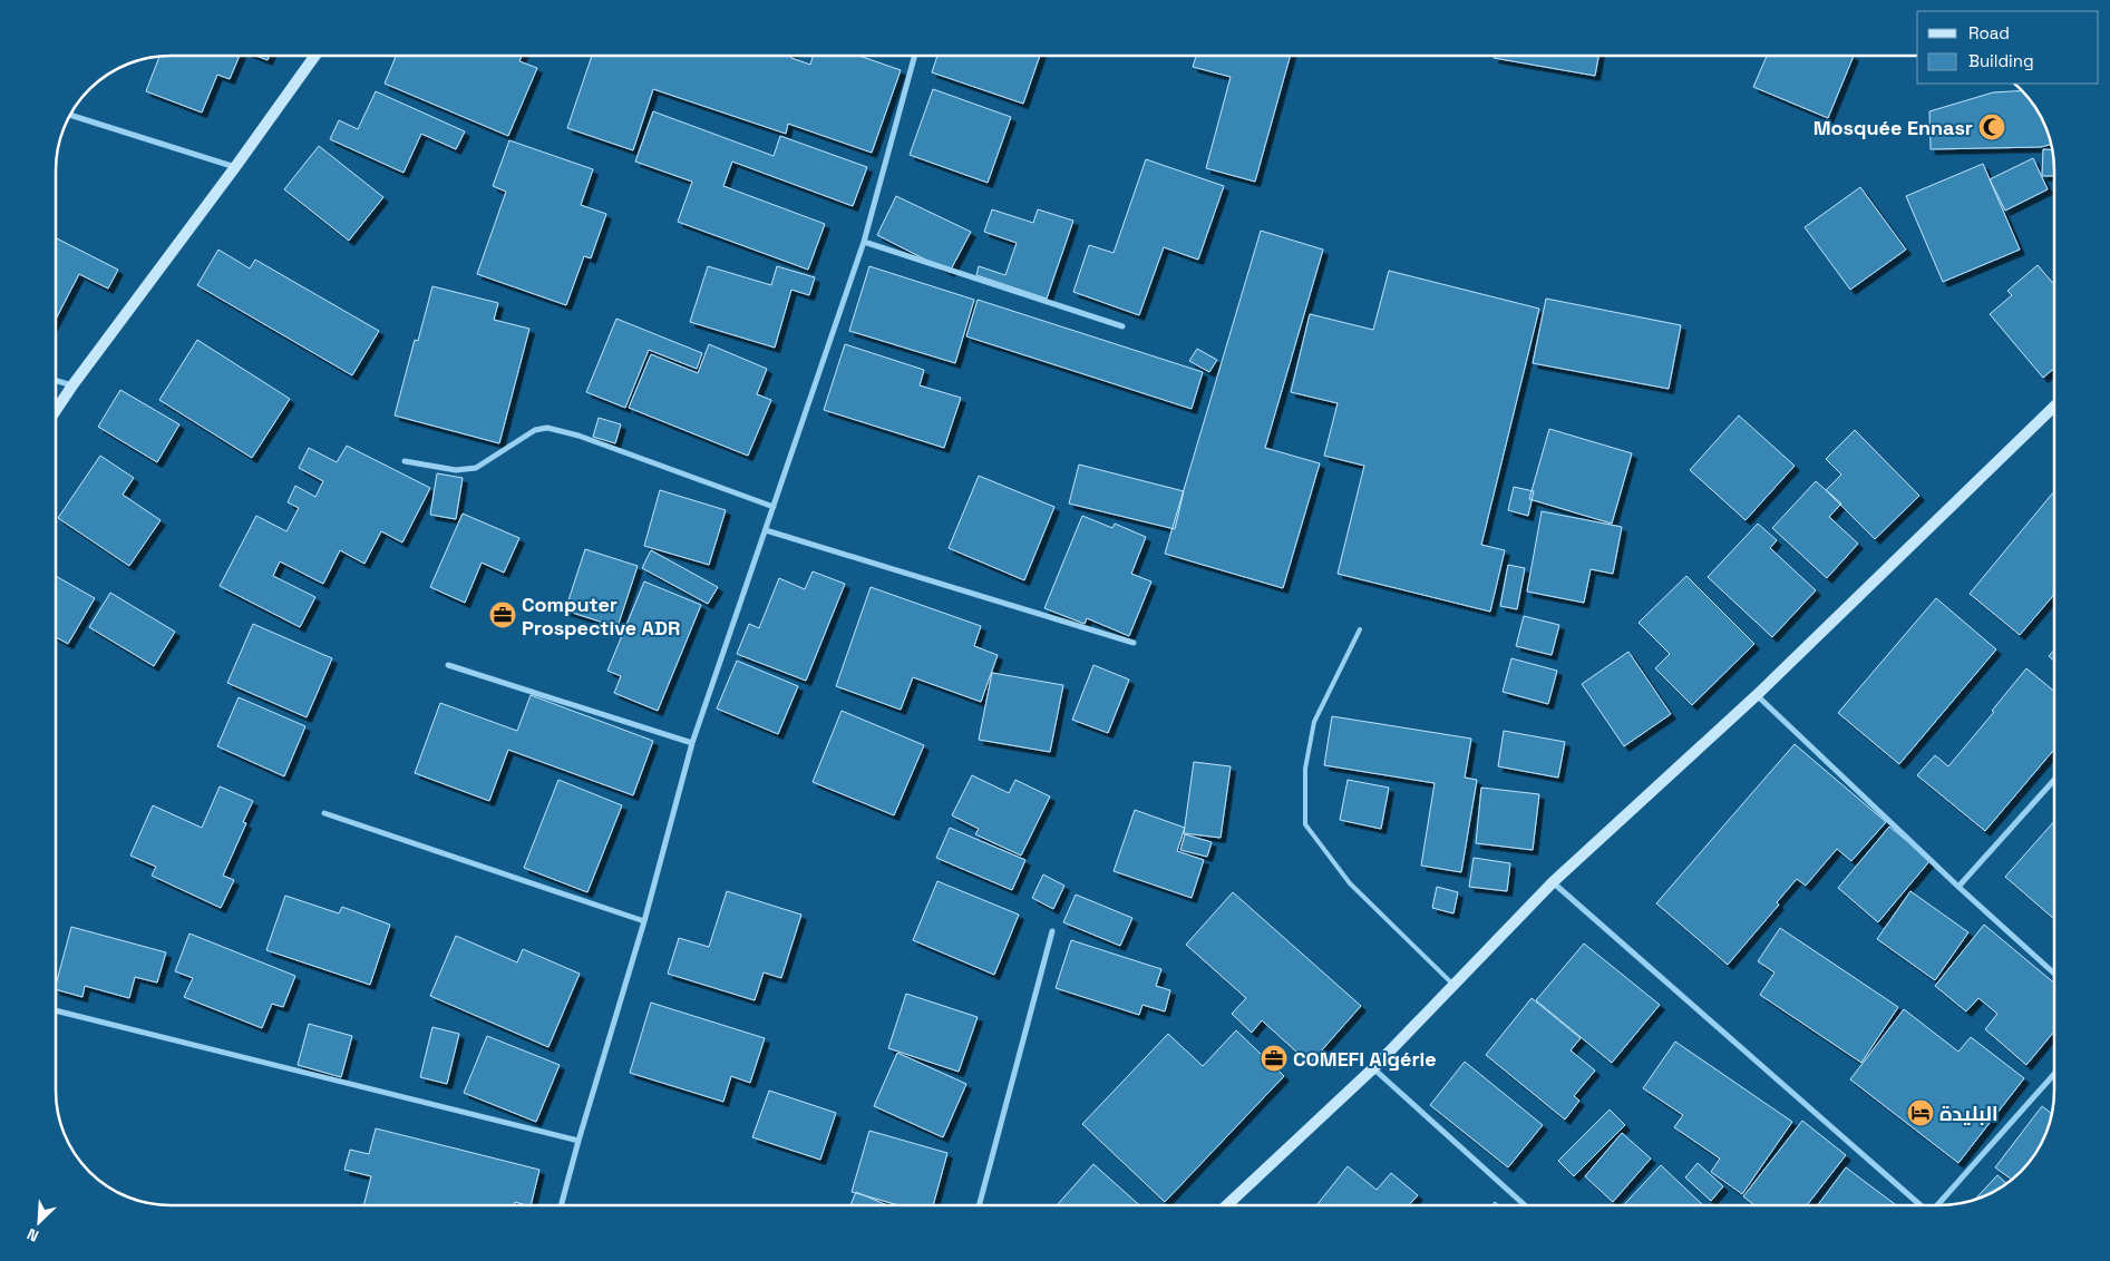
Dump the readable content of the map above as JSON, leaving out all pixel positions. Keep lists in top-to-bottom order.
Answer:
{
  "places": {
    "mosque": ["Mosquée Ennasr"],
    "office": ["Computer Prospective ADR", "COMEFI Algérie"],
    "hotel": ["البليدة"]
  },
  "legend": ["Road", "Building"],
  "north": "bottom left"
}
